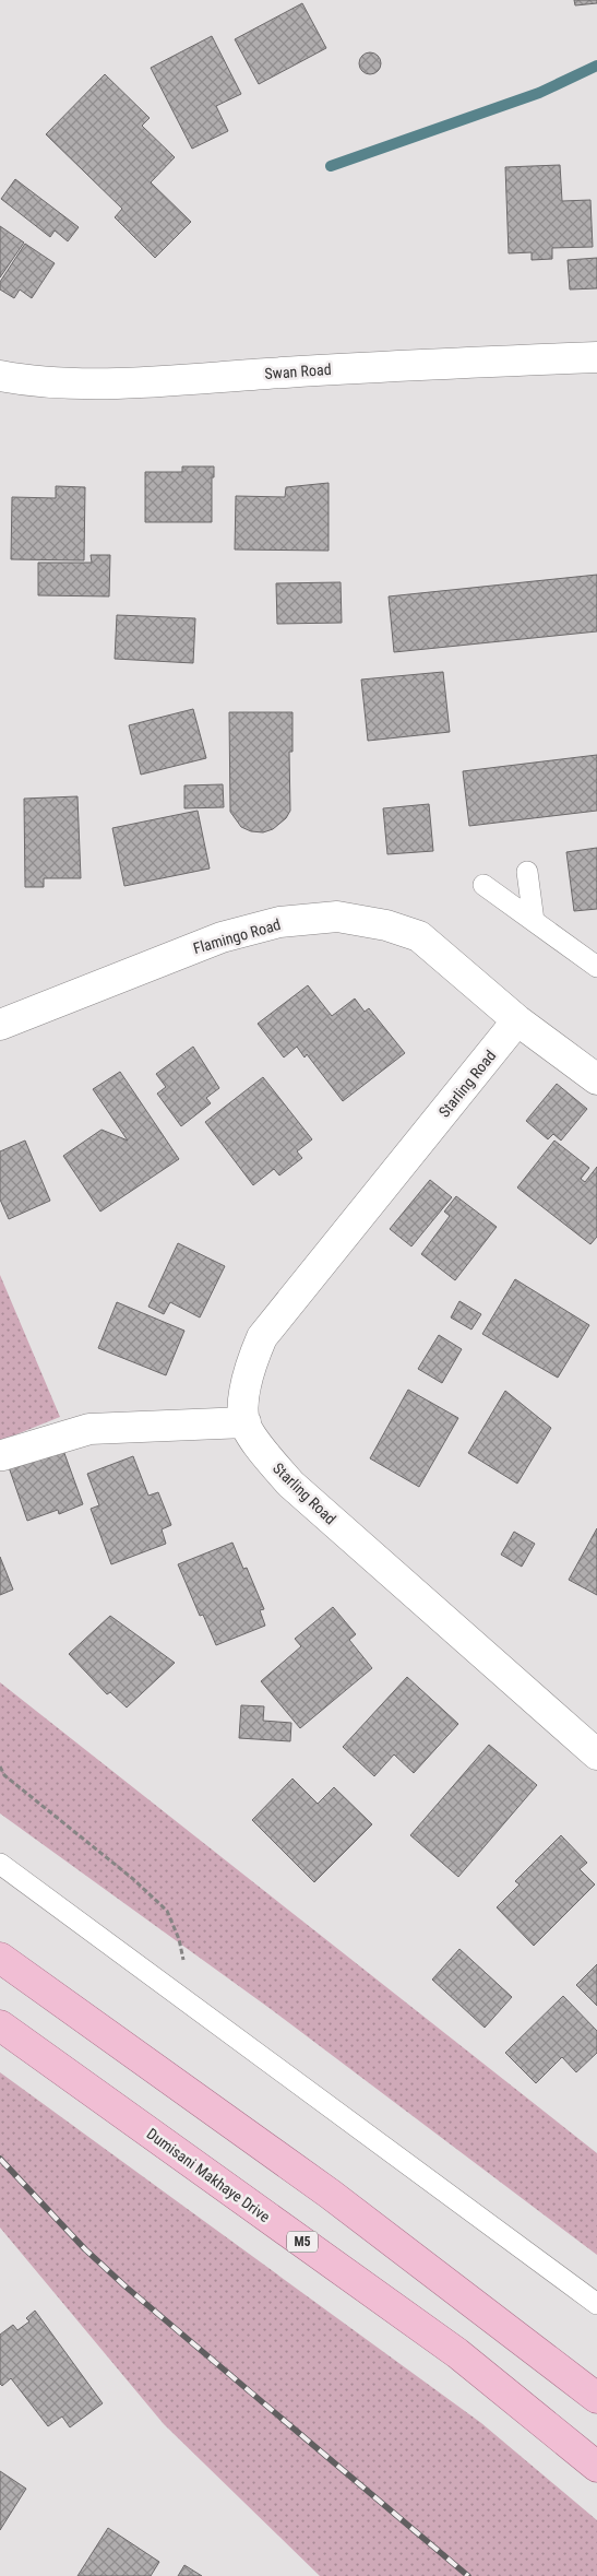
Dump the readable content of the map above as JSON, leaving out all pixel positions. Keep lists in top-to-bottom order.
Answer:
{
  "streets": {
    "main road": ["Dumisani Makhaye Drive", "M5"],
    "street": ["Swan Road", "Flamingo Road", "Starling Road"]
  },
  "crossings": [
    ["Flamingo Road", "Starling Road"]
  ]
}
